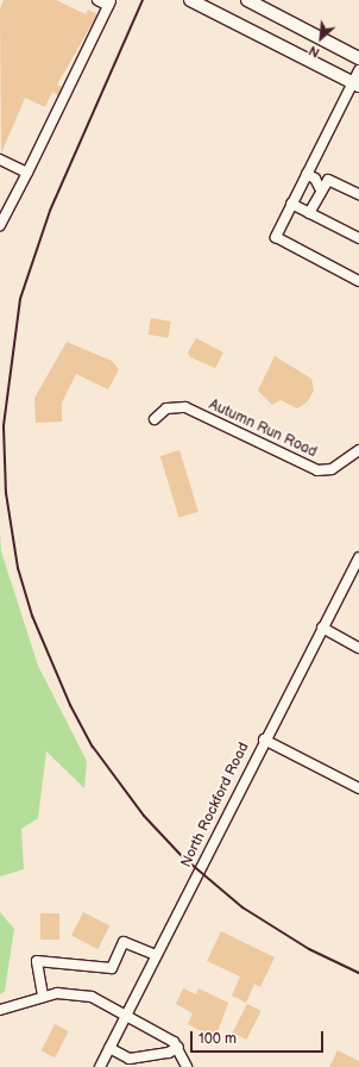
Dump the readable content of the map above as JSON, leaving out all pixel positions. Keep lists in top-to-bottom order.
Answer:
{
  "streets": {
    "street": ["Autumn Run Road", "North Rockford Road"]
  },
  "scale_bar": "100 m",
  "north": "bottom left"
}
